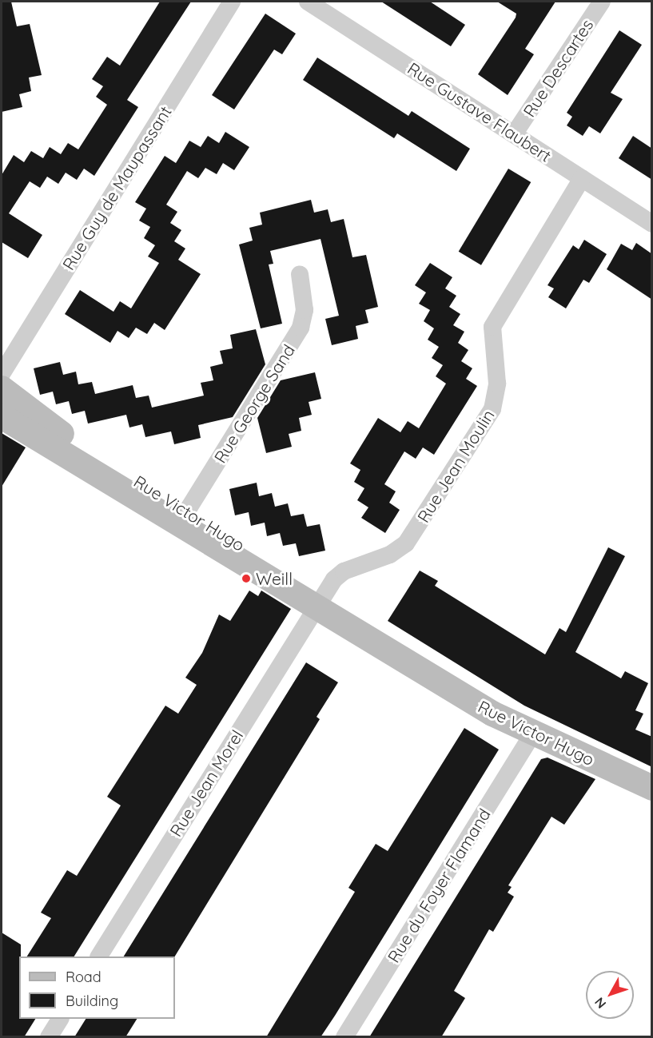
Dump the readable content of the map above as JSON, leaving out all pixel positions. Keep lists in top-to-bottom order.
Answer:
{
  "streets": {
    "street": [
      "Rue Descartes",
      "Rue Gustave Flaubert",
      "Rue Guy de Maupassant",
      "Rue George Sand",
      "Rue Jean Moulin",
      "Rue Victor Hugo",
      "Rue Jean Morel",
      "Rue du Foyer Flamand"
    ]
  },
  "crossings": [
    ["Rue Descartes", "Rue Gustave Flaubert"],
    ["Rue Gustave Flaubert", "Rue Jean Moulin"],
    ["Rue George Sand", "Rue Victor Hugo"],
    ["Rue Jean Moulin", "Rue Victor Hugo"],
    ["Rue Jean Moulin", "Rue Jean Morel"],
    ["Rue Victor Hugo", "Rue Jean Morel"],
    ["Rue Victor Hugo", "Rue du Foyer Flamand"]
  ],
  "places": ["Weill"],
  "legend": ["Road", "Building"],
  "north": "bottom left"
}
